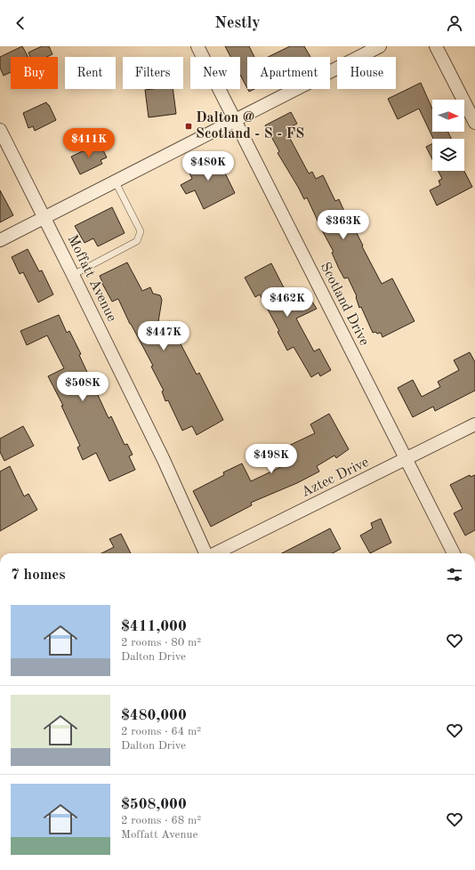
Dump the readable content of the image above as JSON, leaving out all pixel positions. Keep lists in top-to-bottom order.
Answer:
{
  "streets": {
    "street": ["Moffatt Avenue", "Scotland Drive", "Aztec Drive"]
  },
  "crossings": [
    ["Scotland Drive", "Aztec Drive"]
  ],
  "places": {
    "transit": ["Dalton @ Scotland - S - FS"]
  },
  "north": "right",
  "page": {
    "header": "Nestly",
    "chip": [
      "Buy",
      "Rent",
      "Filters",
      "New",
      "Apartment",
      "House"
    ],
    "price": [
      "$411K",
      "$480K",
      "$363K",
      "$462K",
      "$447K",
      "$508K",
      "$498K"
    ],
    "heading": "7 homes",
    "list": [
      {
        "name": "$411,000",
        "note": "2 rooms · 80 m² · Dalton Drive"
      },
      {
        "name": "$480,000",
        "note": "2 rooms · 64 m² · Dalton Drive"
      },
      {
        "name": "$508,000",
        "note": "2 rooms · 68 m² · Moffatt Avenue"
      }
    ]
  }
}
